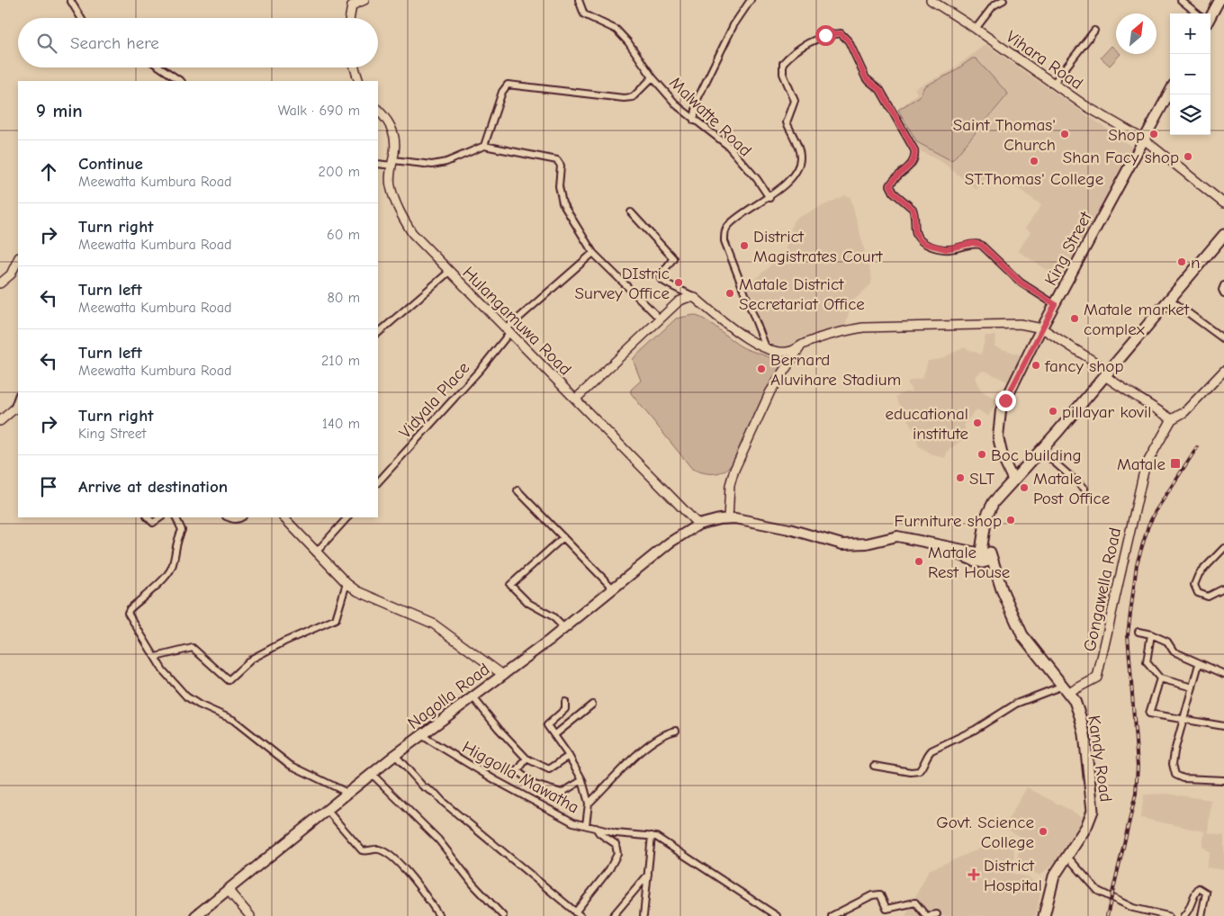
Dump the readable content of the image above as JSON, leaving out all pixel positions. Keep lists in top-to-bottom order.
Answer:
{
  "streets": {
    "highway": ["Kandy Road"],
    "main road": ["King Street", "Nagolla Road"],
    "street": [
      "Vihara Road",
      "Malwatte Road",
      "Hulangamuwa Road",
      "Vidyala Place",
      "Gongawella Road",
      "Higgolla Mawatha"
    ]
  },
  "crossings": [
    ["Vihara Road", "King Street"],
    ["King Street", "Kandy Road"],
    ["Hulangamuwa Road", "Vidyala Place"],
    ["Hulangamuwa Road", "Nagolla Road"],
    ["Gongawella Road", "Kandy Road"],
    ["Nagolla Road", "Kandy Road"],
    ["Nagolla Road", "Higgolla Mawatha"]
  ],
  "places": {
    "other": [
      "Saint Thomas' Church",
      "Shop",
      "Shan Facy shop",
      "ST.Thomas' College",
      "District Magistrates Court",
      "n",
      "DIstric Survey Office",
      "Matale District Secretariat Office",
      "Matale market complex",
      "fancy shop",
      "Bernard Aluvihare Stadium",
      "pillayar kovil",
      "educational institute",
      "Boc building",
      "SLT",
      "Matale Post Office",
      "Furniture shop",
      "Matale Rest House",
      "Govt. Science College"
    ],
    "transit": ["Matale"],
    "health": ["District Hospital"]
  },
  "north": "top right",
  "page": {
    "map_buttons": ["+", "−"],
    "search": "Search here",
    "heading": ["9 min", "Walk · 690 m"],
    "list": [
      ["Continue", "Meewatta Kumbura Road", "200 m"],
      ["Turn right", "Meewatta Kumbura Road", "60 m"],
      ["Turn left", "Meewatta Kumbura Road", "80 m"],
      ["Turn left", "Meewatta Kumbura Road", "210 m"],
      ["Turn right", "King Street", "140 m"],
      "Arrive at destination"
    ]
  }
}
